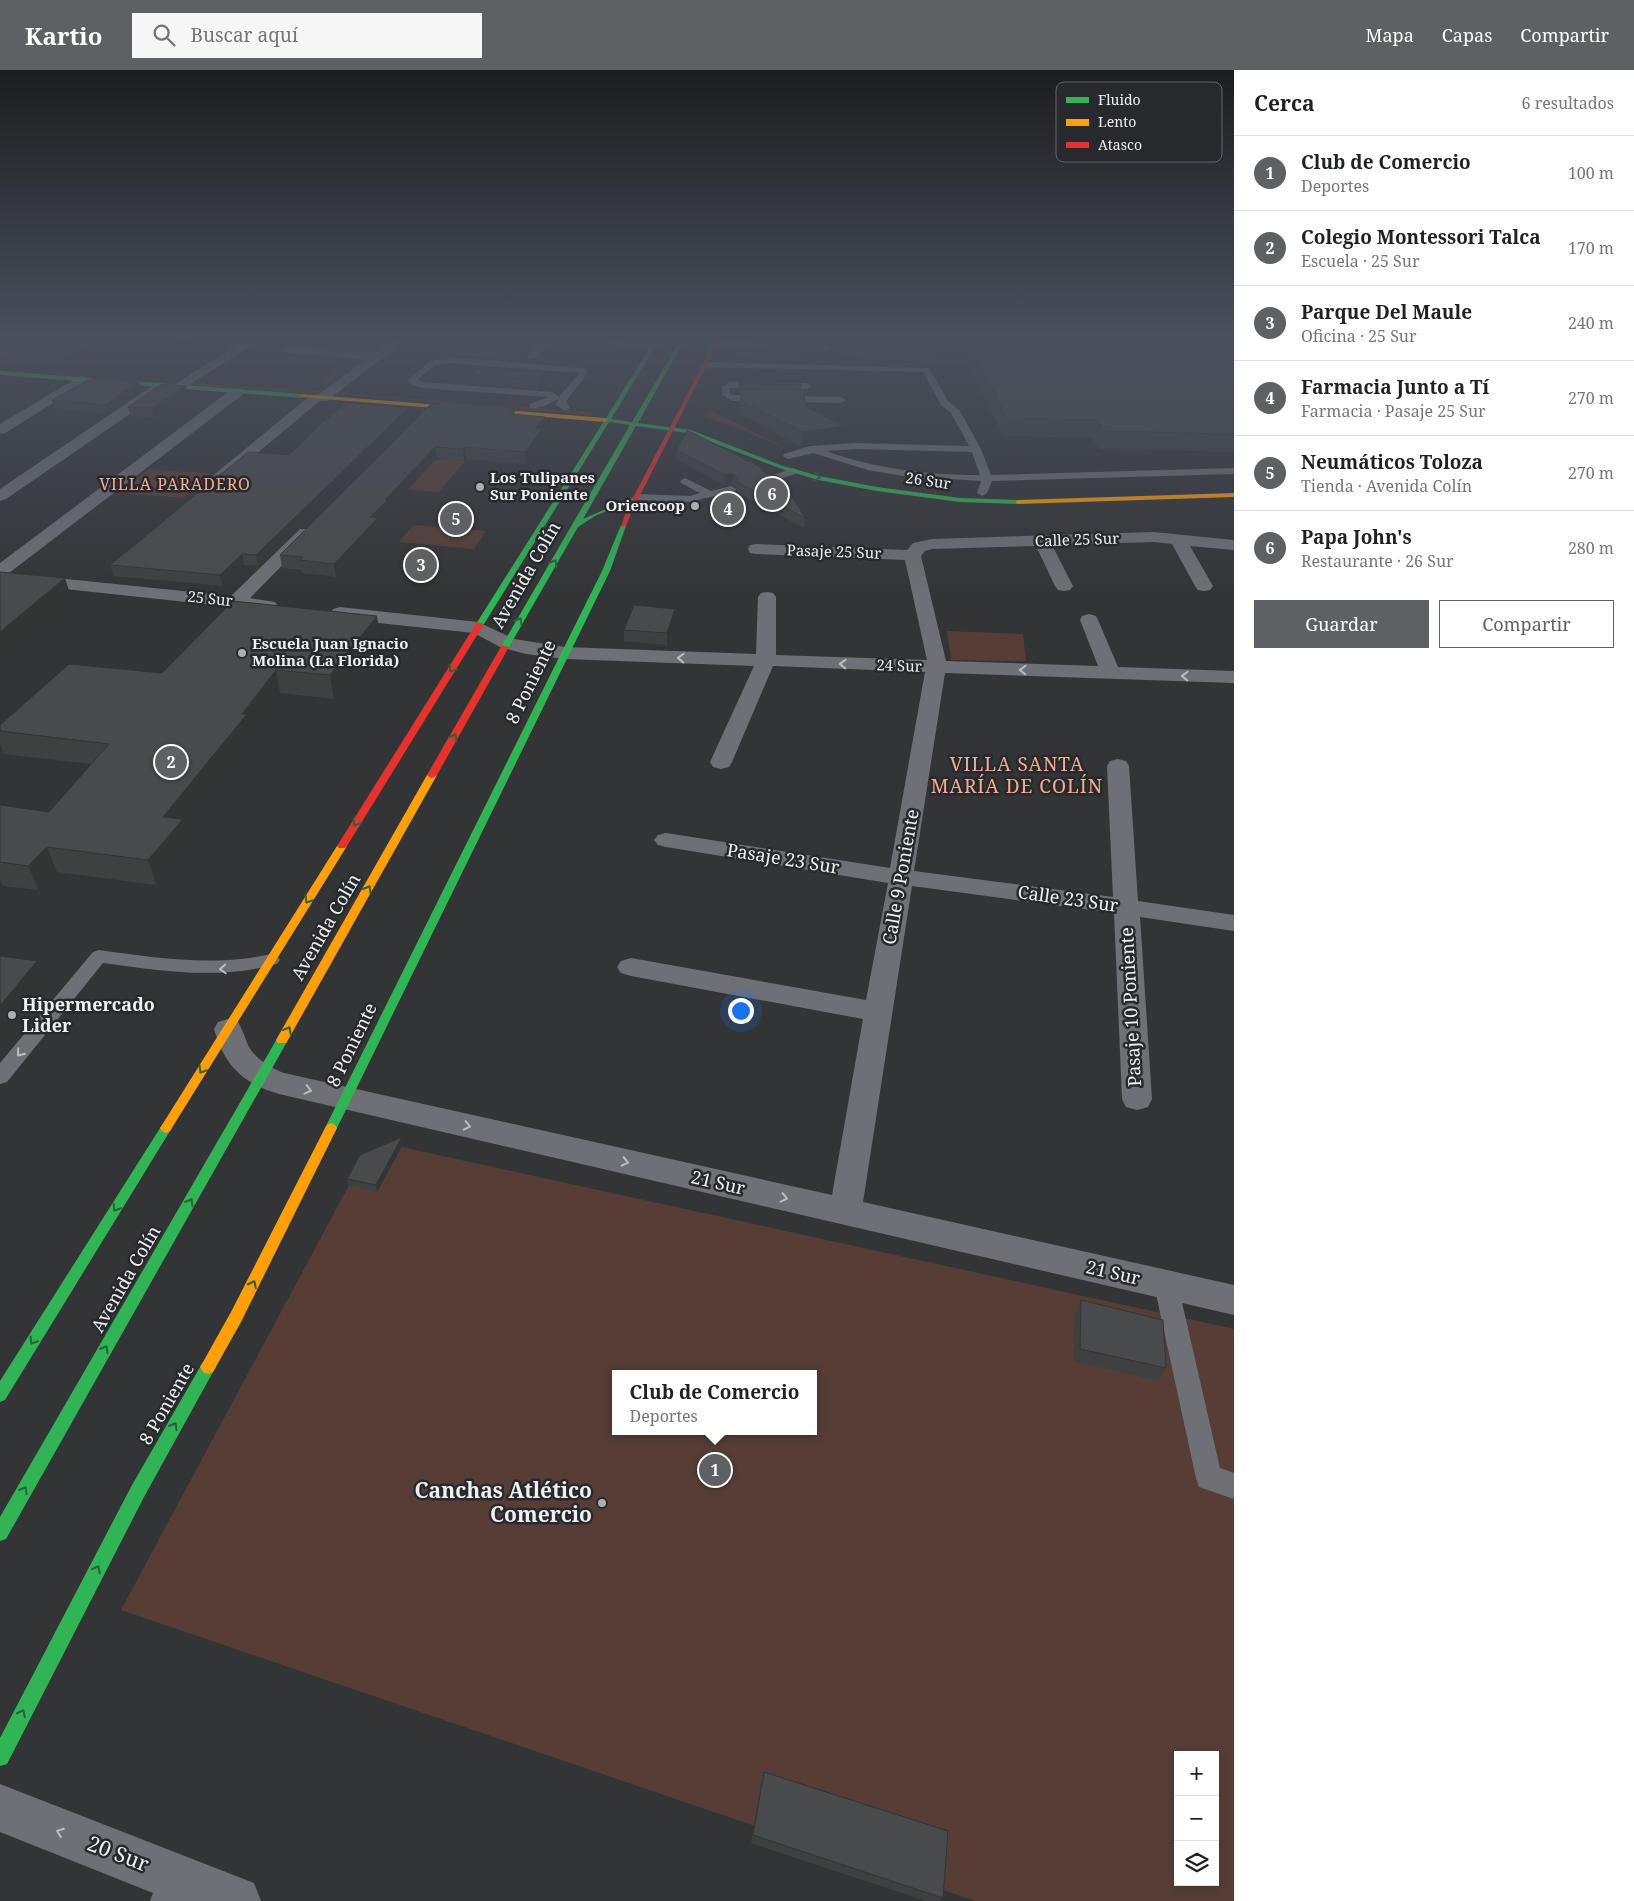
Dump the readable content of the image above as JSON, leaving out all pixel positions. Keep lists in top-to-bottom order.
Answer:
{
  "streets": {
    "street": [
      "26 Sur",
      "Calle 25 Sur",
      "Pasaje 25 Sur",
      "Avenida Colín",
      "25 Sur",
      "24 Sur",
      "8 Poniente",
      "Pasaje 23 Sur",
      "Calle 9 Poniente",
      "Calle 23 Sur",
      "Pasaje 10 Poniente",
      "21 Sur",
      "20 Sur"
    ]
  },
  "crossings": [
    ["Calle 25 Sur", "Pasaje 25 Sur"],
    ["Calle 25 Sur", "Calle 9 Poniente"],
    ["Pasaje 25 Sur", "Calle 9 Poniente"],
    ["Avenida Colín", "24 Sur"],
    ["Avenida Colín", "21 Sur"],
    ["24 Sur", "8 Poniente"],
    ["24 Sur", "Calle 9 Poniente"],
    ["8 Poniente", "21 Sur"],
    ["Pasaje 23 Sur", "Calle 9 Poniente"],
    ["Pasaje 23 Sur", "Calle 23 Sur"],
    ["Calle 9 Poniente", "Calle 23 Sur"],
    ["Calle 9 Poniente", "21 Sur"],
    ["Calle 23 Sur", "Pasaje 10 Poniente"]
  ],
  "one_way": ["24 Sur", "8 Poniente", "20 Sur"],
  "districts": ["VILLA PARADERO", "VILLA SANTA MARÍA DE COLÍN"],
  "places": [
    "Los Tulipanes Sur Poniente",
    "Oriencoop",
    "Escuela Juan Ignacio Molina (La Florida)",
    "Hipermercado Lider",
    "Canchas Atlético Comercio"
  ],
  "legend": ["Fluido", "Lento", "Atasco"],
  "page": {
    "header": "Kartio",
    "search": "Buscar aquí",
    "nav": ["Mapa", "Capas", "Compartir"],
    "heading": ["Cerca", "6 resultados"],
    "list": [
      {
        "mark": "1",
        "name": "Club de Comercio",
        "note": "Deportes",
        "value": "100 m"
      },
      {
        "mark": "2",
        "name": "Colegio Montessori Talca",
        "note": "Escuela · 25 Sur",
        "value": "170 m"
      },
      {
        "mark": "3",
        "name": "Parque Del Maule",
        "note": "Oficina · 25 Sur",
        "value": "240 m"
      },
      {
        "mark": "4",
        "name": "Farmacia Junto a Tí",
        "note": "Farmacia · Pasaje 25 Sur",
        "value": "270 m"
      },
      {
        "mark": "5",
        "name": "Neumáticos Toloza",
        "note": "Tienda · Avenida Colín",
        "value": "270 m"
      },
      {
        "mark": "6",
        "name": "Papa John's",
        "note": "Restaurante · 26 Sur",
        "value": "280 m"
      }
    ],
    "pins": [
      "6",
      "4",
      "5",
      "3",
      "2",
      "1"
    ],
    "buttons": ["Guardar", "Compartir"],
    "popup": ["Club de Comercio", "Deportes"],
    "map_buttons": ["+", "−"]
  }
}
